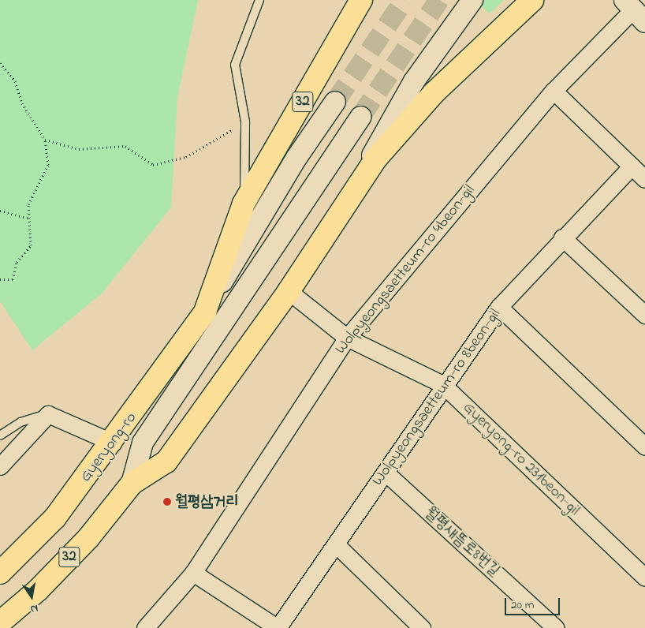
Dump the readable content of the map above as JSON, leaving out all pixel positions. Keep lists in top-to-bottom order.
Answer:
{
  "streets": {
    "main road": ["32", "Gyeryong-ro"],
    "street": [
      "Wolpyeongsaetteum-ro 4beon-gil",
      "Wolpyeongsaetteum-ro 8beon-gil",
      "Gyeryong-ro 231beon-gil",
      "월평새뜸로8번길"
    ]
  },
  "crossings": [
    ["32", "Gyeryong-ro"],
    ["Wolpyeongsaetteum-ro 4beon-gil", "Gyeryong-ro 231beon-gil"],
    ["Wolpyeongsaetteum-ro 8beon-gil", "Gyeryong-ro 231beon-gil"],
    ["Wolpyeongsaetteum-ro 8beon-gil", "월평새뜸로8번길"]
  ],
  "places": ["월평삼거리"],
  "scale_bar": "20 m",
  "north": "bottom"
}
